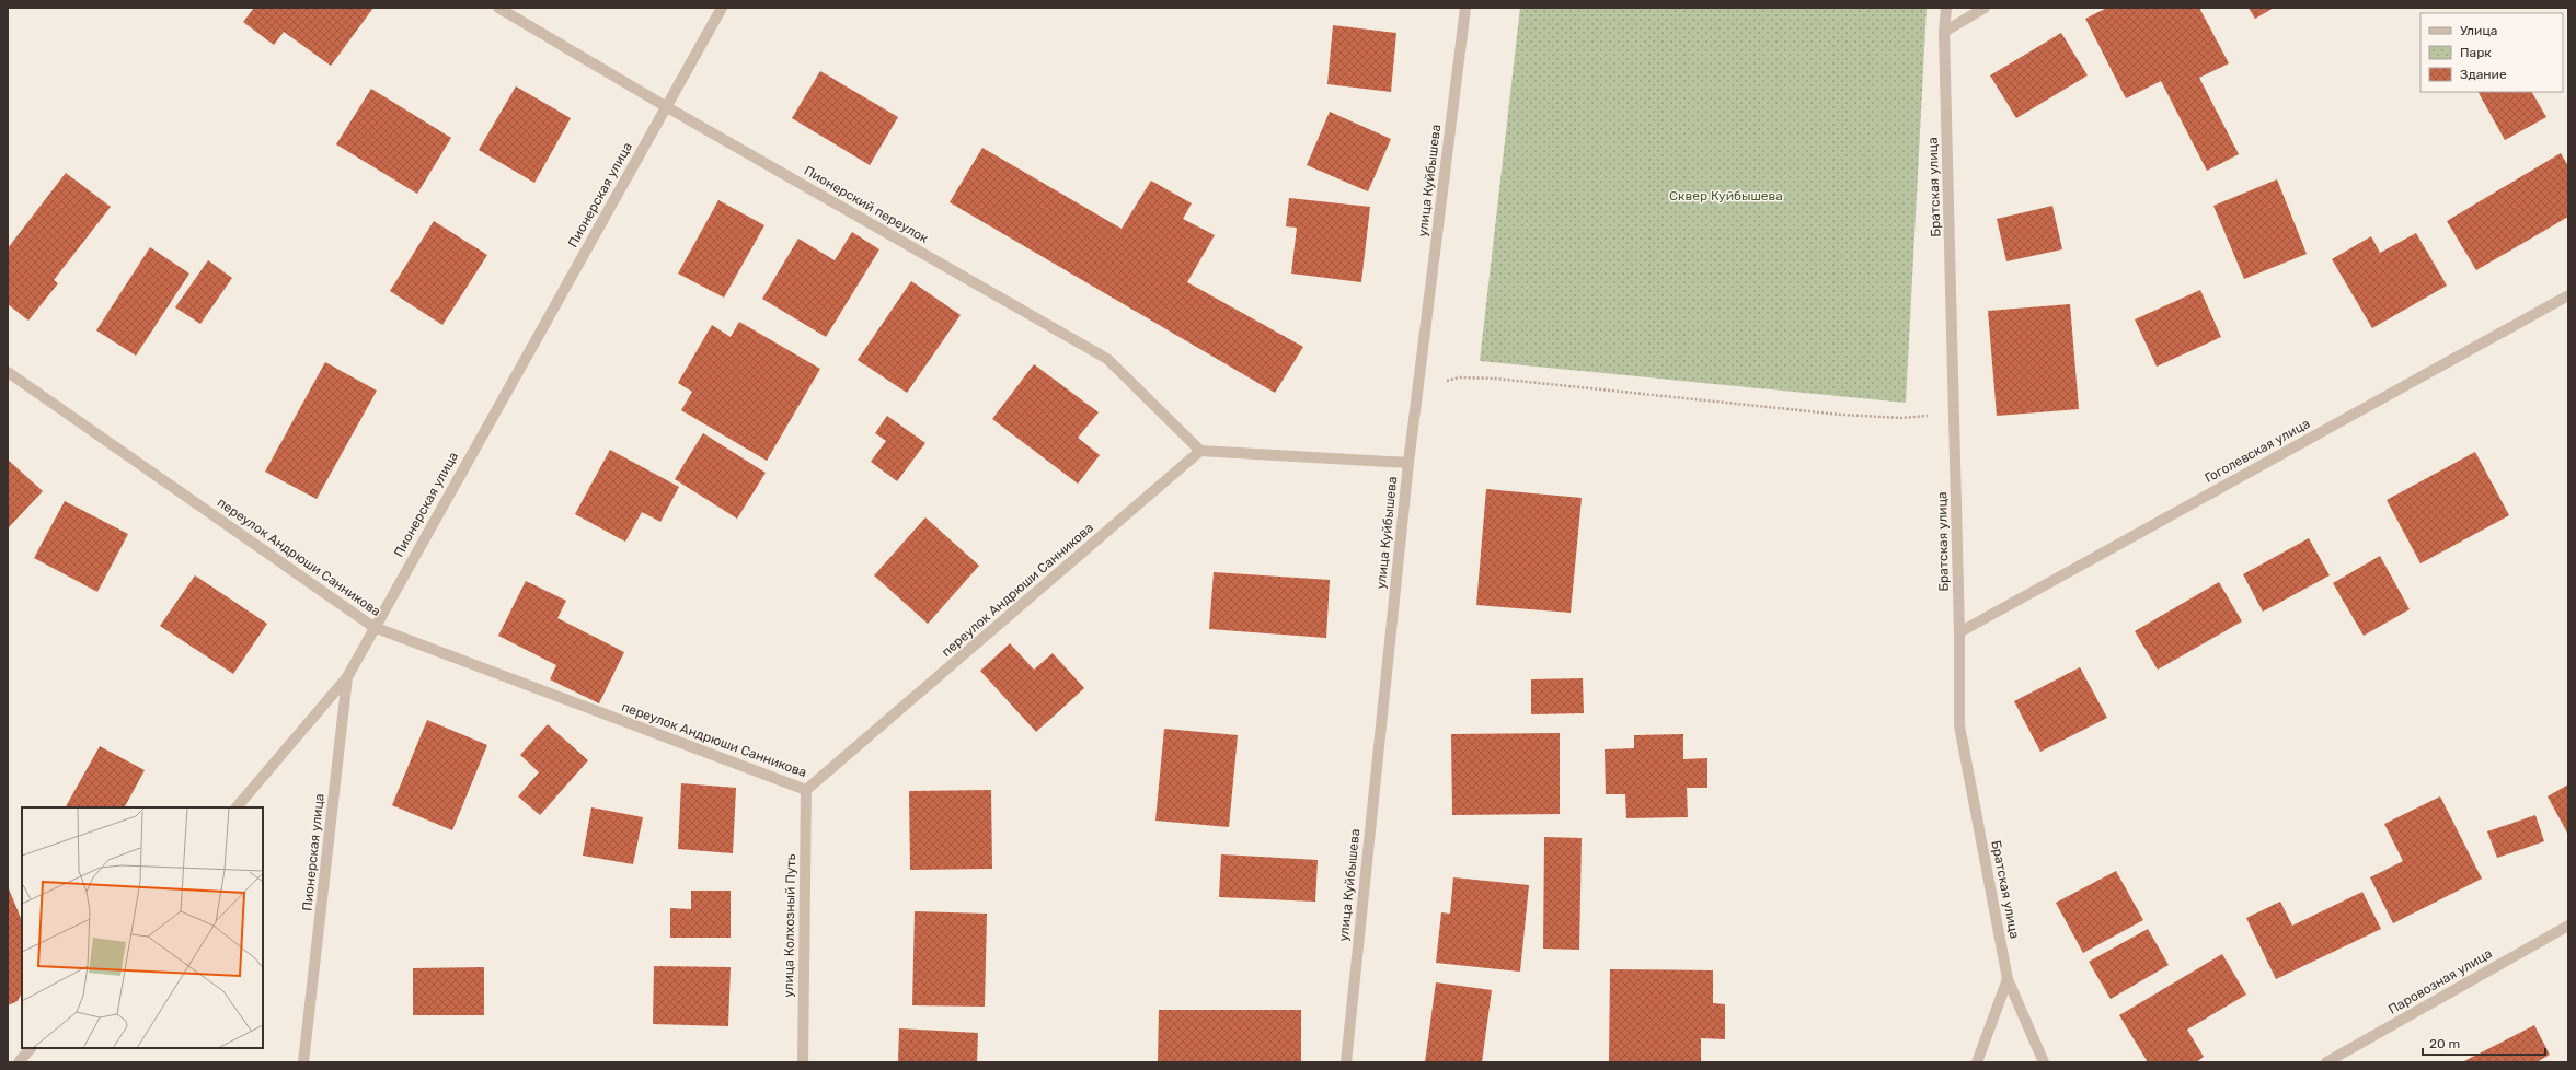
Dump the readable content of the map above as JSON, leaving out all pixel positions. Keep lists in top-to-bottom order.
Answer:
{
  "streets": {
    "street": [
      "улица Куйбышева",
      "Братская улица",
      "Пионерская улица",
      "Пионерский переулок",
      "Гоголевская улица",
      "переулок Андрюши Санникова",
      "улица Колхозный Путь",
      "Паровозная улица"
    ]
  },
  "crossings": [
    ["Братская улица", "Гоголевская улица"],
    ["Пионерская улица", "Пионерский переулок"],
    ["Пионерская улица", "переулок Андрюши Санникова"],
    ["Пионерский переулок", "переулок Андрюши Санникова"],
    ["переулок Андрюши Санникова", "улица Колхозный Путь"]
  ],
  "parks": ["Сквер Куйбышева"],
  "legend": ["Улица", "Парк", "Здание"],
  "scale_bar": "20 m"
}
